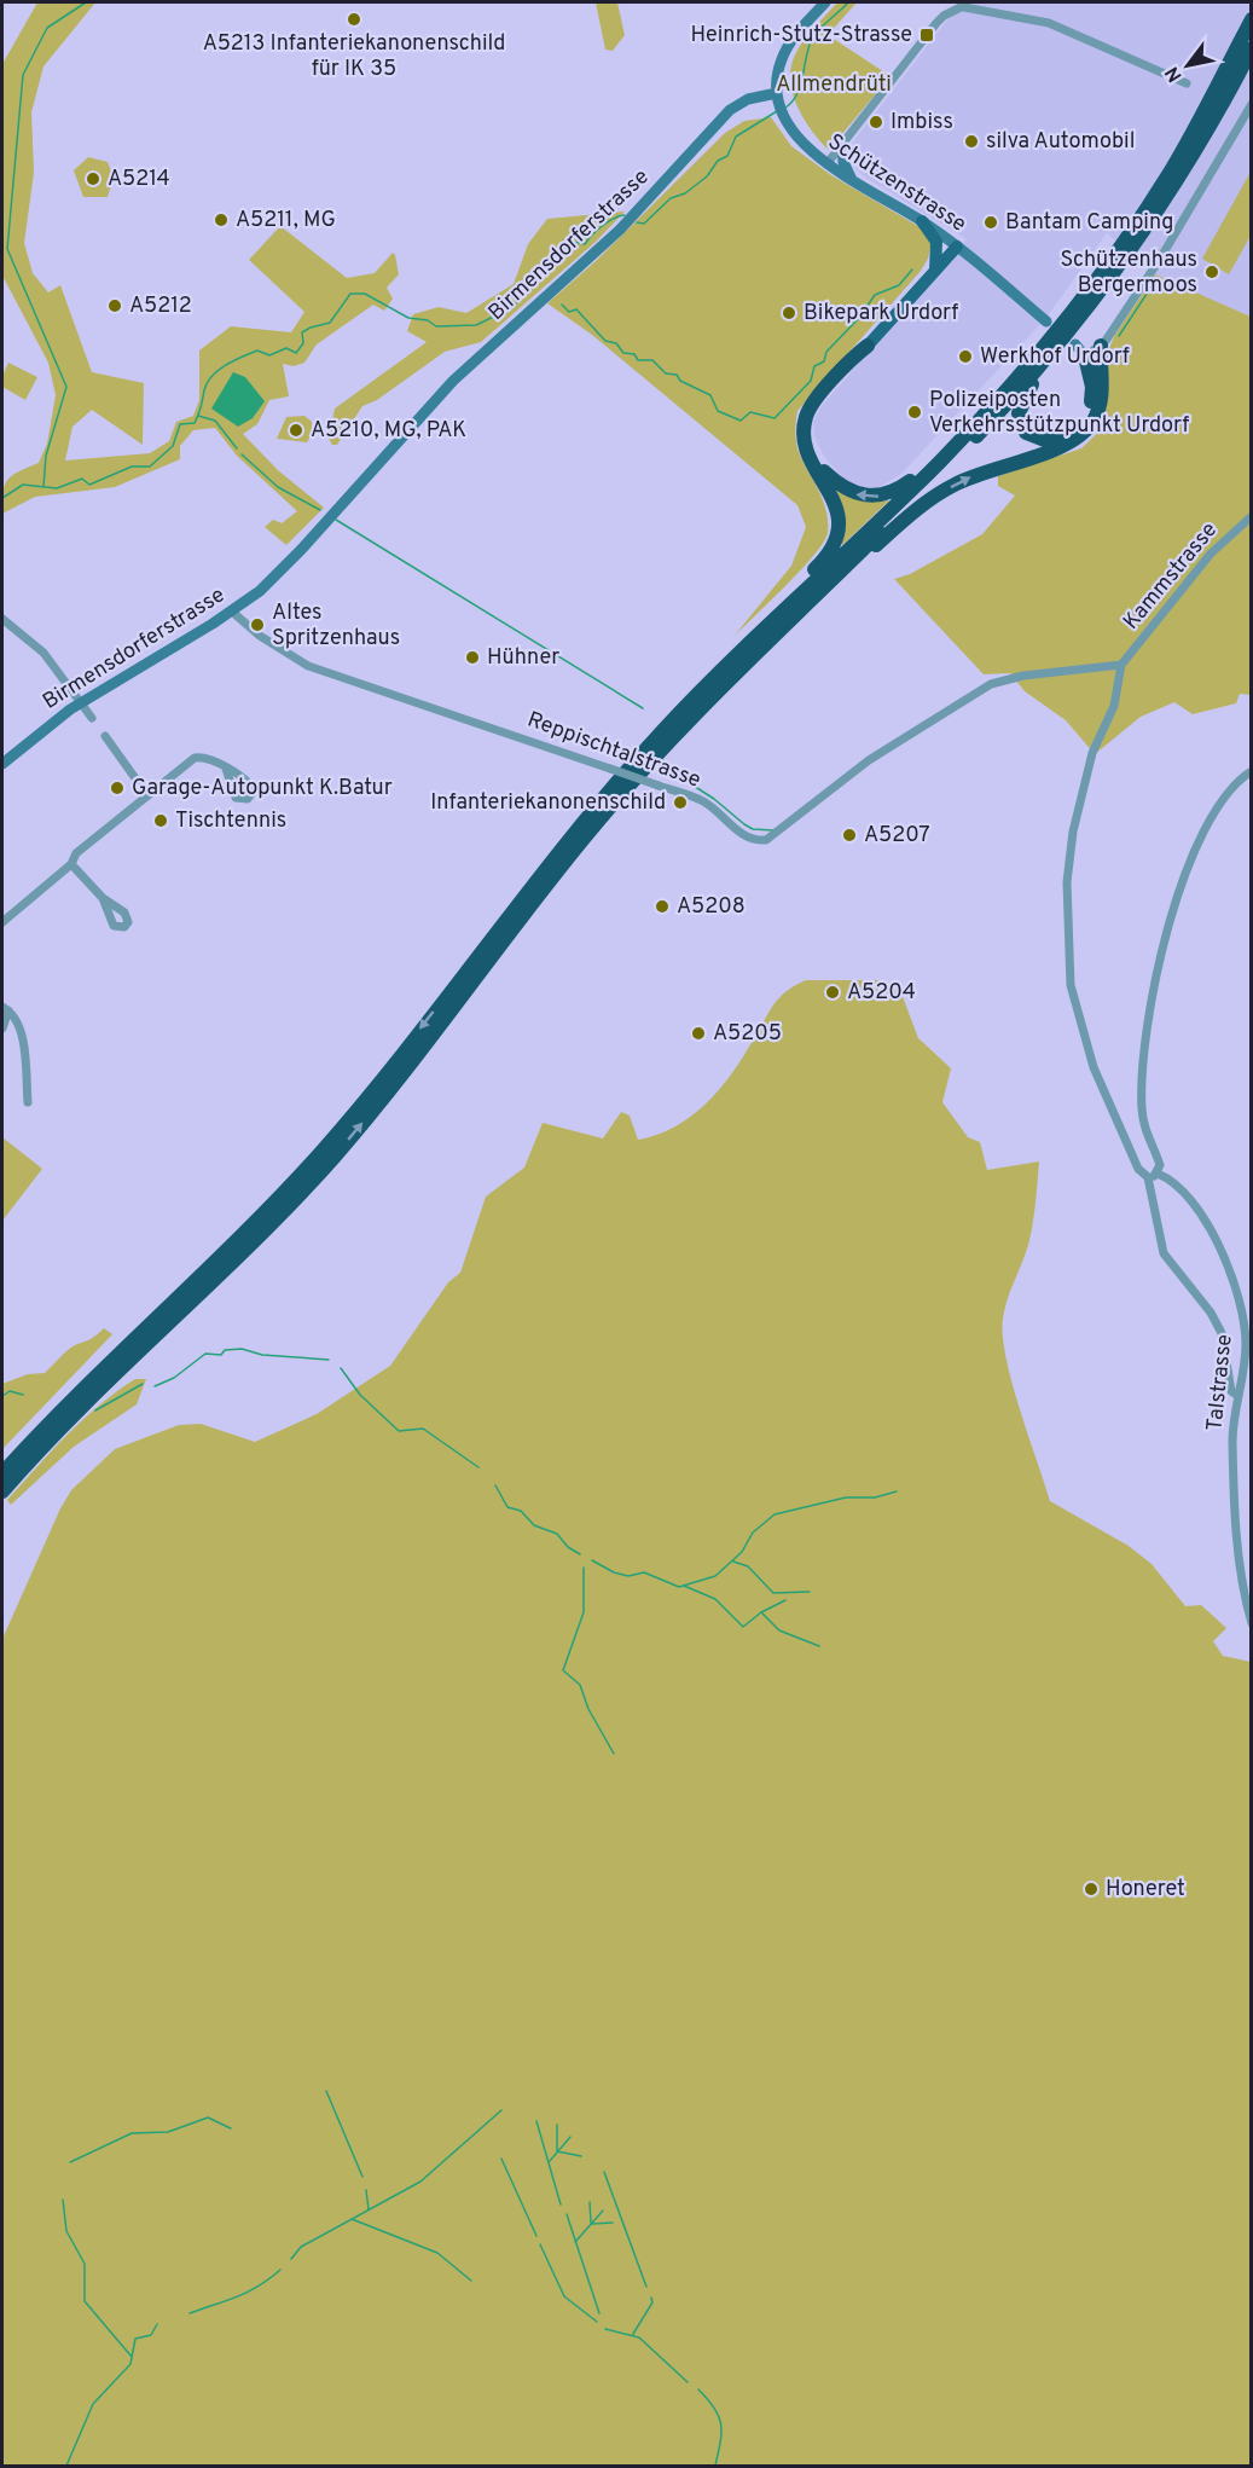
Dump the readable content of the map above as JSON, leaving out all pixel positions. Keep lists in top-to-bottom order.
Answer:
{
  "streets": {
    "main road": ["Schützenstrasse", "Birmensdorferstrasse"],
    "street": ["Kammstrasse", "Reppischtalstrasse", "Talstrasse"]
  },
  "crossings": [
    ["Schützenstrasse", "Birmensdorferstrasse"],
    ["Birmensdorferstrasse", "Reppischtalstrasse"],
    ["Kammstrasse", "Reppischtalstrasse"]
  ],
  "parks": ["Allmendrüti"],
  "places": {
    "other": [
      "A5213 Infanteriekanonenschild für IK 35",
      "Imbiss",
      "silva Automobil",
      "A5214",
      "A5211, MG",
      "Bantam Camping",
      "Schützenhaus Bergermoos",
      "A5212",
      "Bikepark Urdorf",
      "Werkhof Urdorf",
      "Polizeiposten Verkehrsstützpunkt Urdorf",
      "A5210, MG, PAK",
      "Altes Spritzenhaus",
      "Hühner",
      "Garage-Autopunkt K.Batur",
      "Infanteriekanonenschild",
      "Tischtennis",
      "A5207",
      "A5208",
      "A5204",
      "A5205",
      "Honeret"
    ],
    "transit": ["Heinrich-Stutz-Strasse"]
  },
  "north": "bottom left"
}
